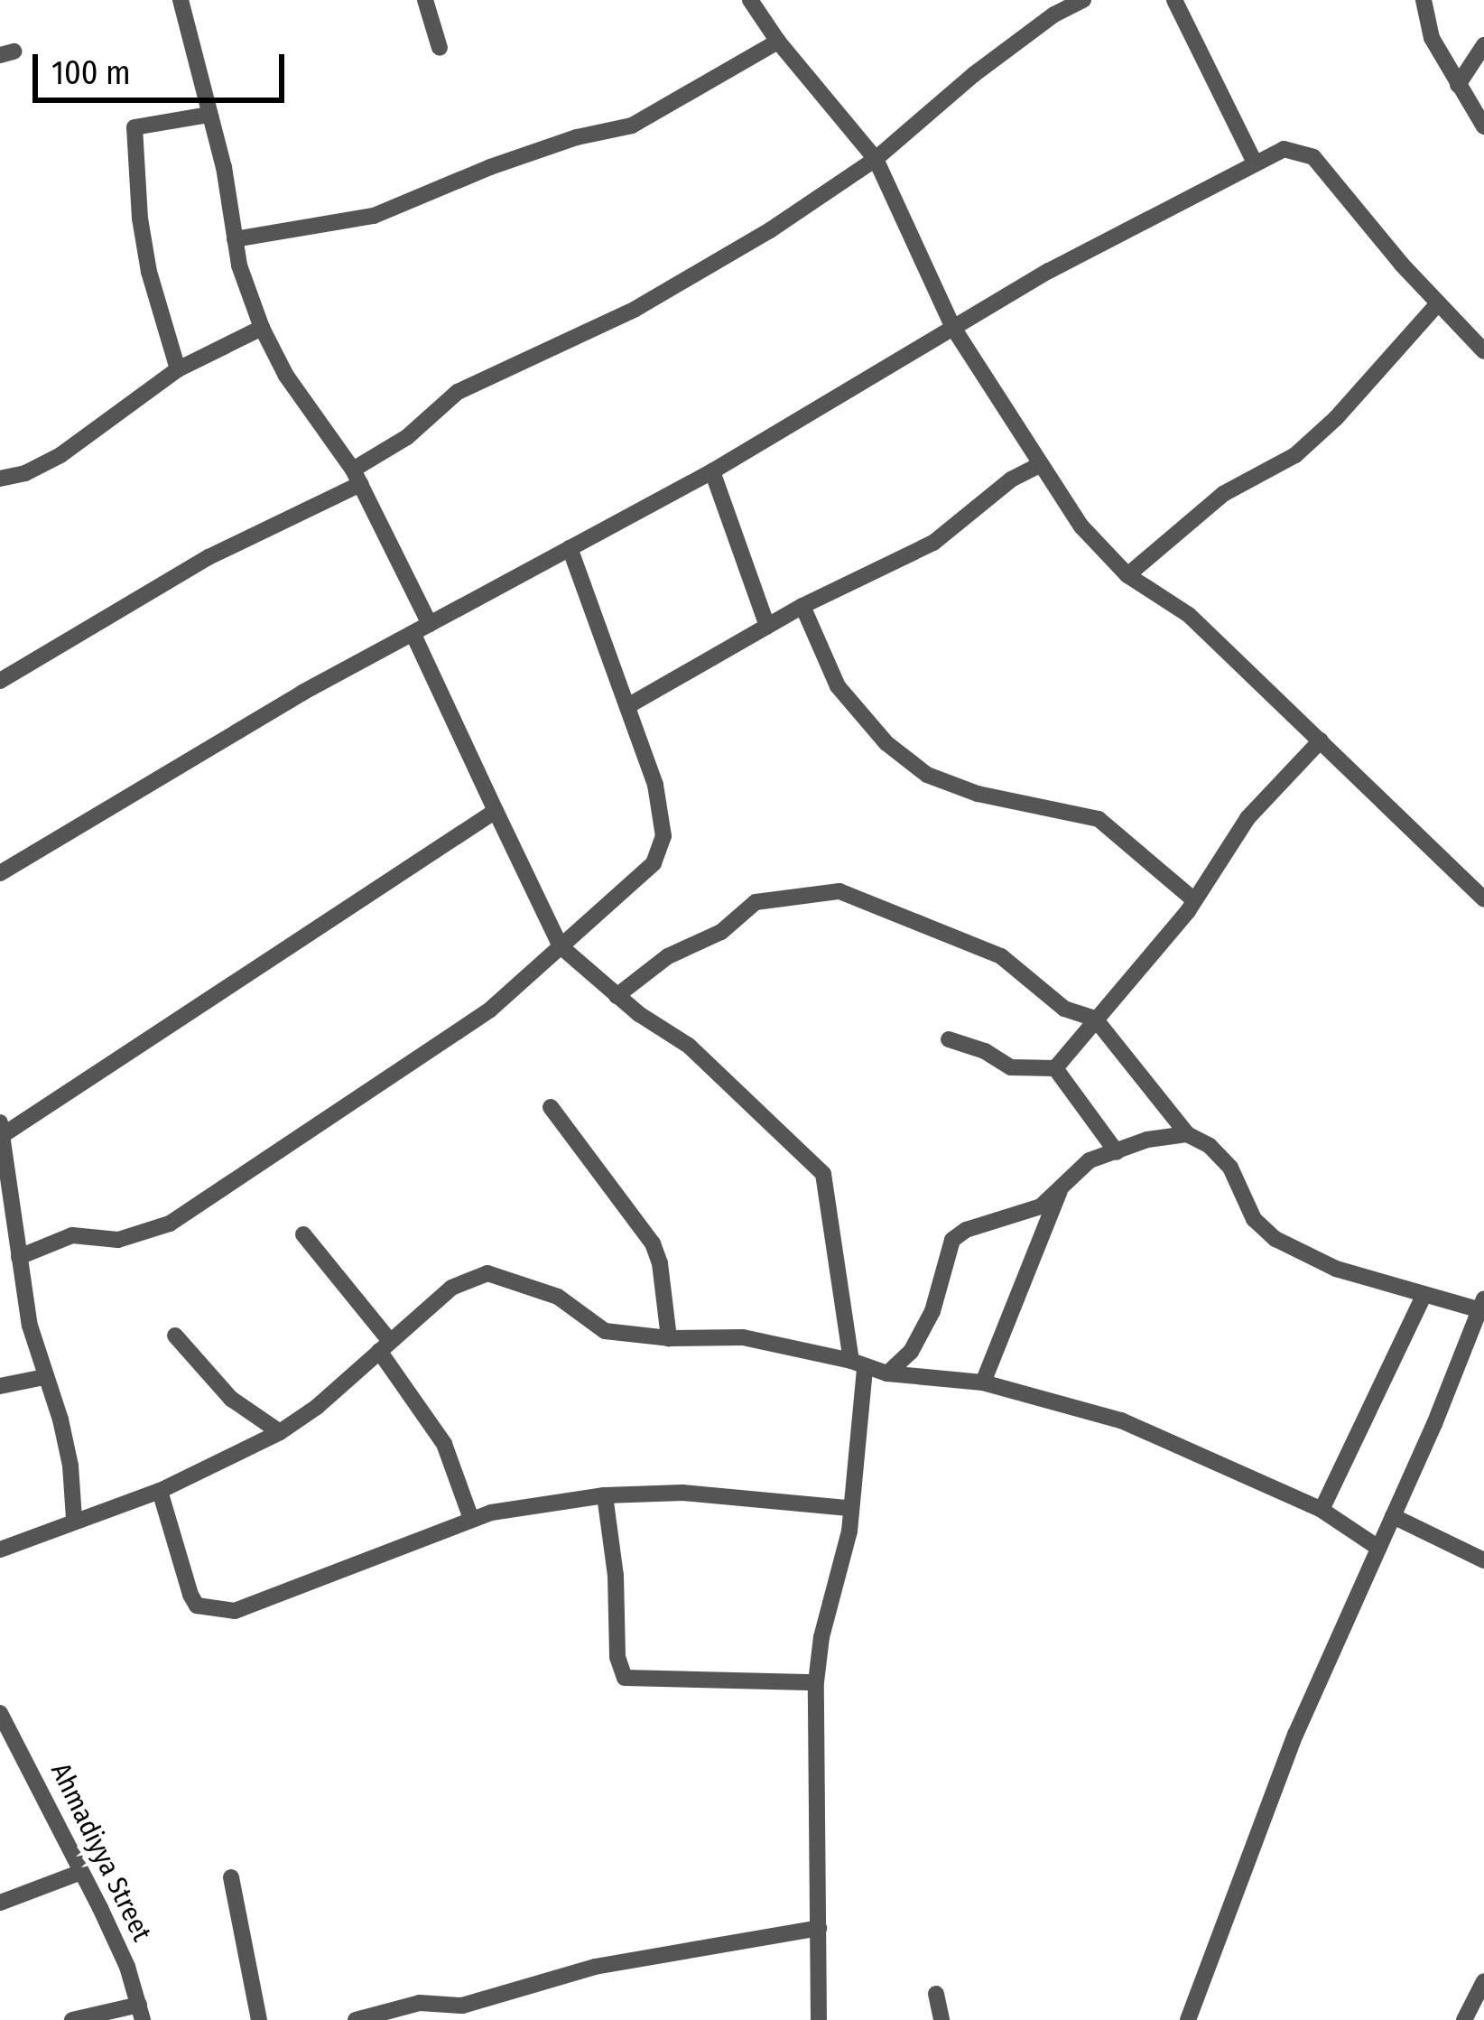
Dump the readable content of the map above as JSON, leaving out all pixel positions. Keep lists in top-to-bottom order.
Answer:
{
  "streets": {
    "street": ["Ahmadiyya Street"]
  },
  "scale_bar": "100 m"
}
